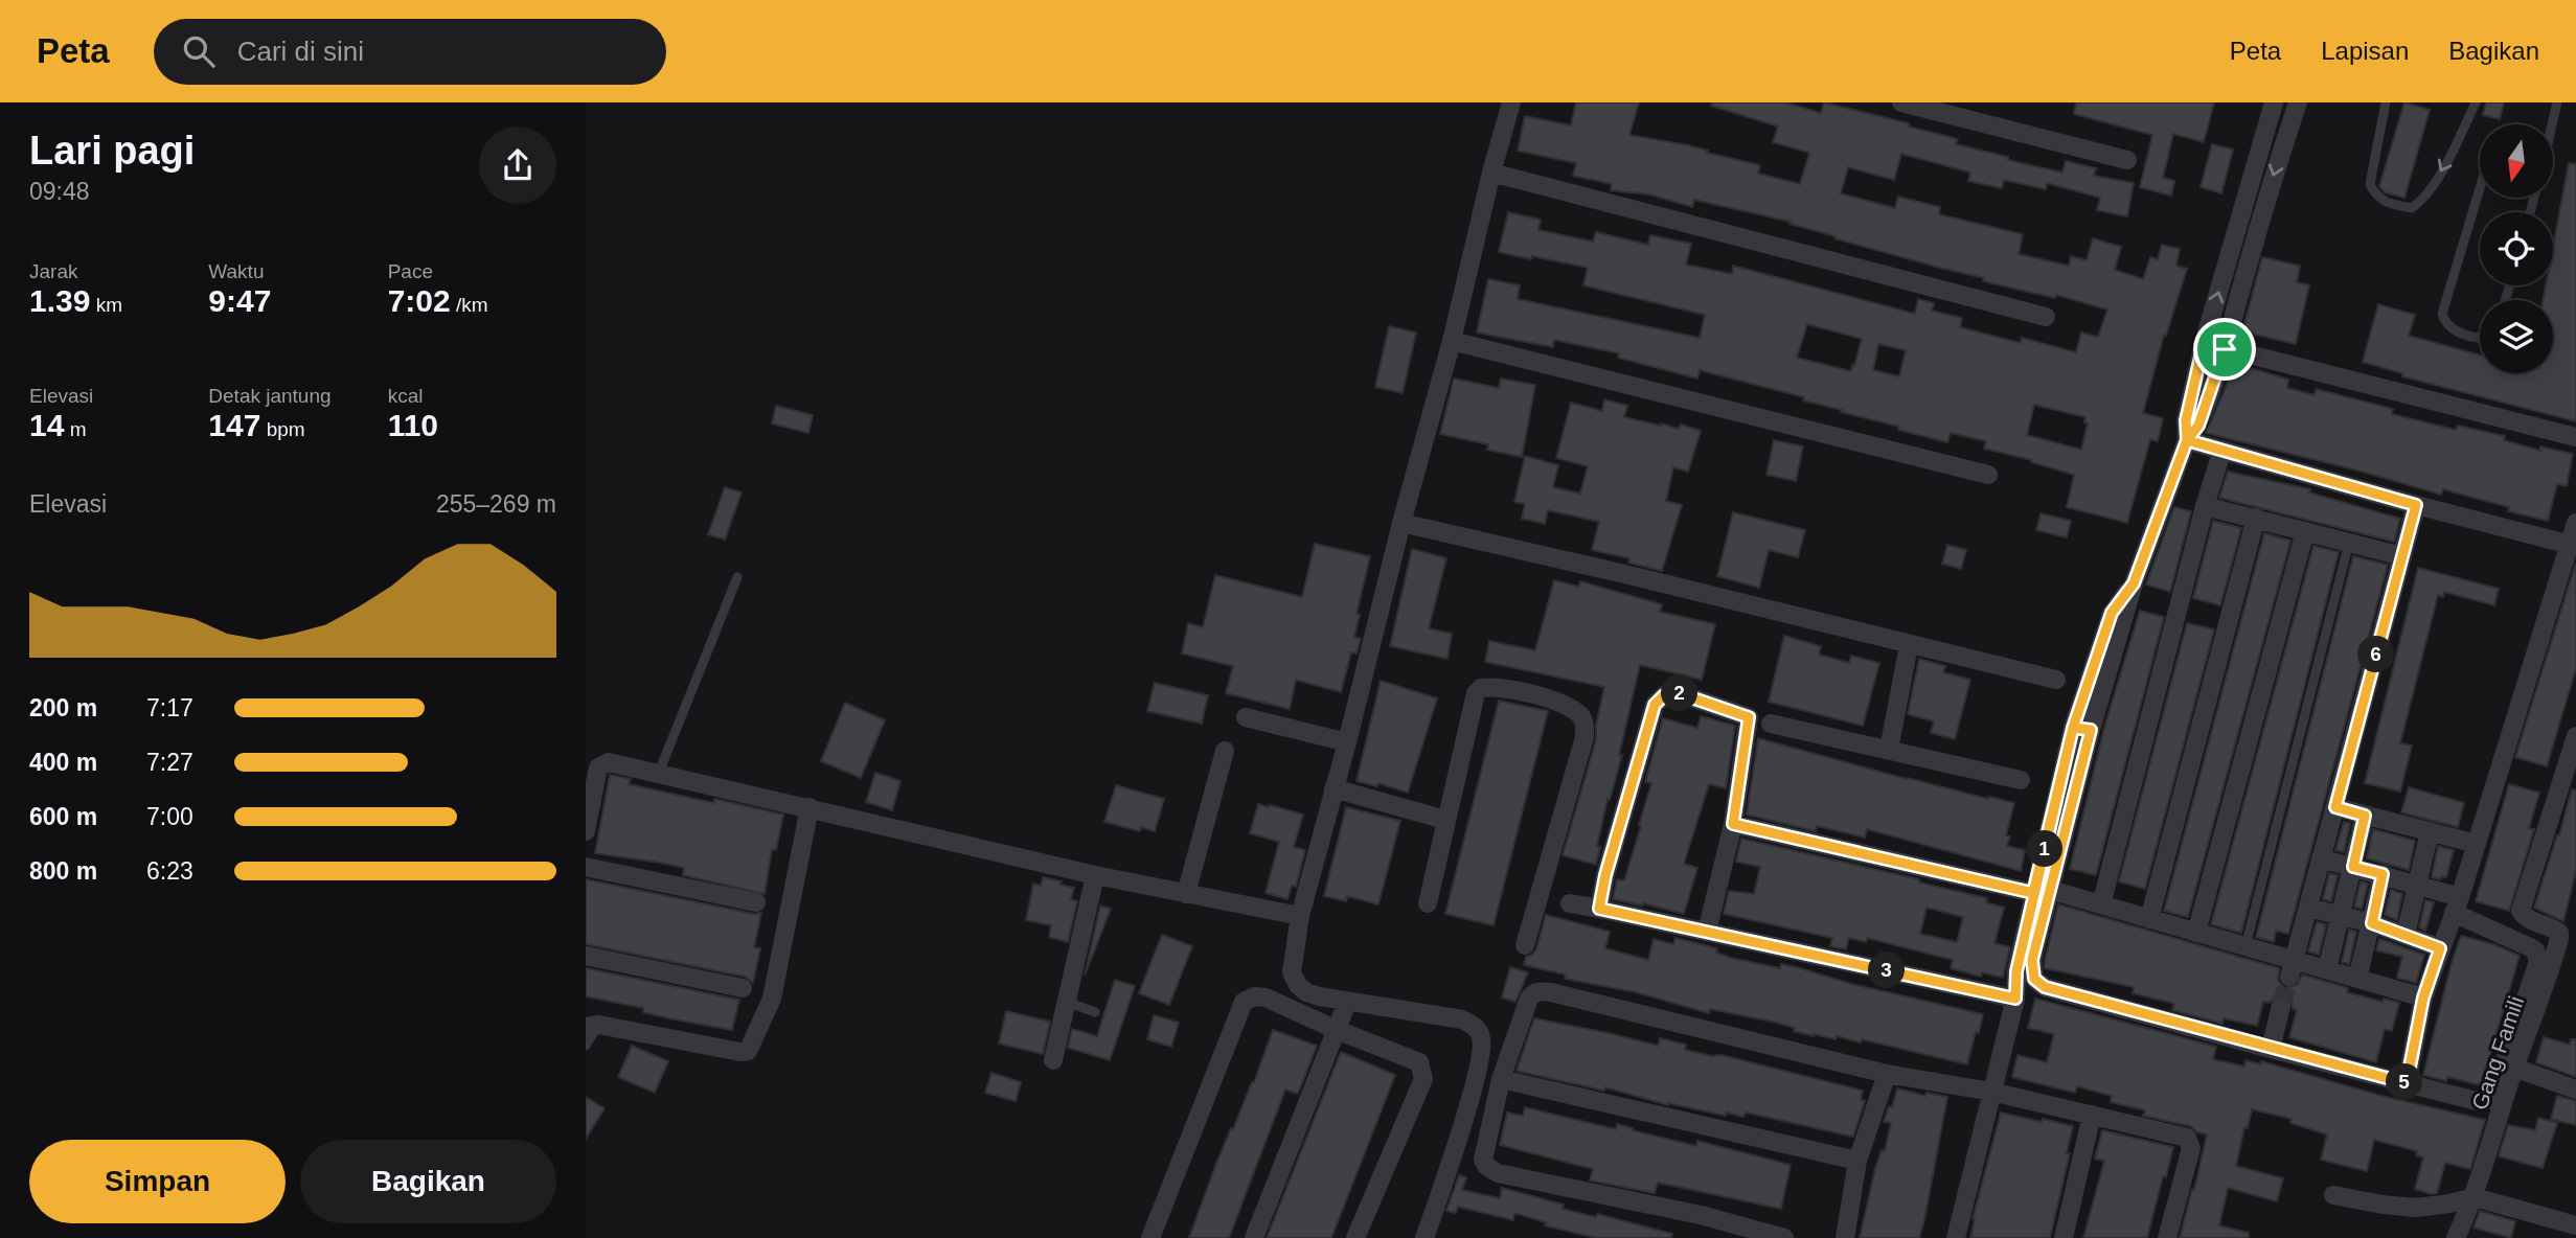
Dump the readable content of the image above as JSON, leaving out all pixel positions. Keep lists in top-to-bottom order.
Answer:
{
  "streets": {
    "street": ["Gang Famili"]
  },
  "north": "bottom",
  "page": {
    "header": "Peta",
    "search": "Cari di sini",
    "nav": ["Peta", "Lapisan", "Bagikan"],
    "heading": ["Lari pagi", "09:48"],
    "stats": [
      ["Jarak", "1.39 km"],
      ["Waktu", "9:47"],
      ["Pace", "7:02 /km"],
      ["Elevasi", "14 m"],
      ["Detak jantung", "147 bpm"],
      ["kcal", "110"]
    ],
    "chart": ["Elevasi", "255–269 m"],
    "pins": [
      "6",
      "2",
      "1",
      "3",
      "5"
    ],
    "list": [
      {
        "name": "200 m",
        "note": "7:17"
      },
      {
        "name": "400 m",
        "note": "7:27"
      },
      {
        "name": "600 m",
        "note": "7:00"
      },
      {
        "name": "800 m",
        "note": "6:23"
      }
    ],
    "buttons": ["Simpan", "Bagikan"]
  }
}
